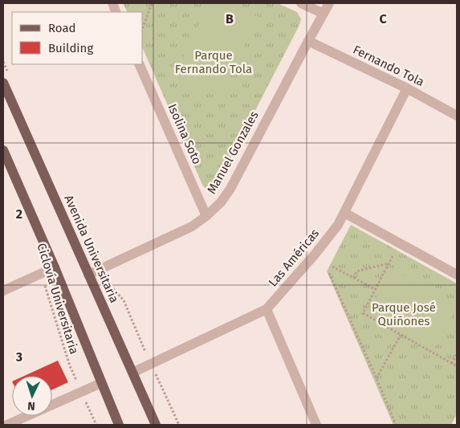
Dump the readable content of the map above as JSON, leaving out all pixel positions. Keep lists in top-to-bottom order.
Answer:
{
  "streets": {
    "main road": ["Avenida Universitaria"],
    "street": [
      "Fernando Tola",
      "Isolina Soto",
      "Manuel Gonzales",
      "Las Américas"
    ],
    "path": ["Ciclovía Universitaria"]
  },
  "crossings": [
    ["Fernando Tola", "Manuel Gonzales"],
    ["Fernando Tola", "Las Américas"],
    ["Isolina Soto", "Manuel Gonzales"],
    ["Manuel Gonzales", "Avenida Universitaria"],
    ["Avenida Universitaria", "Las Américas"]
  ],
  "parks": ["Parque Fernando Tola", "Parque José Quiñones"],
  "legend": ["Road", "Building"],
  "north": "bottom",
  "grid": {
    "columns": ["B", "C"],
    "rows": ["2", "3"]
  }
}
